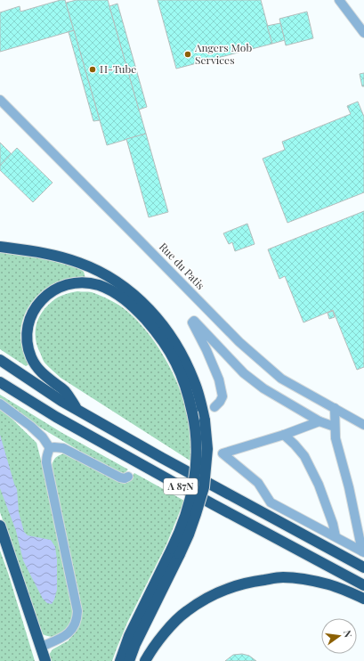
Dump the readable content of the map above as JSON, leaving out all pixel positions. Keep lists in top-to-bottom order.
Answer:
{
  "streets": {
    "highway": ["A 87N"],
    "street": ["Rue du Patis"]
  },
  "places": ["Angers Mob Services", "H-Tube"],
  "north": "right"
}
